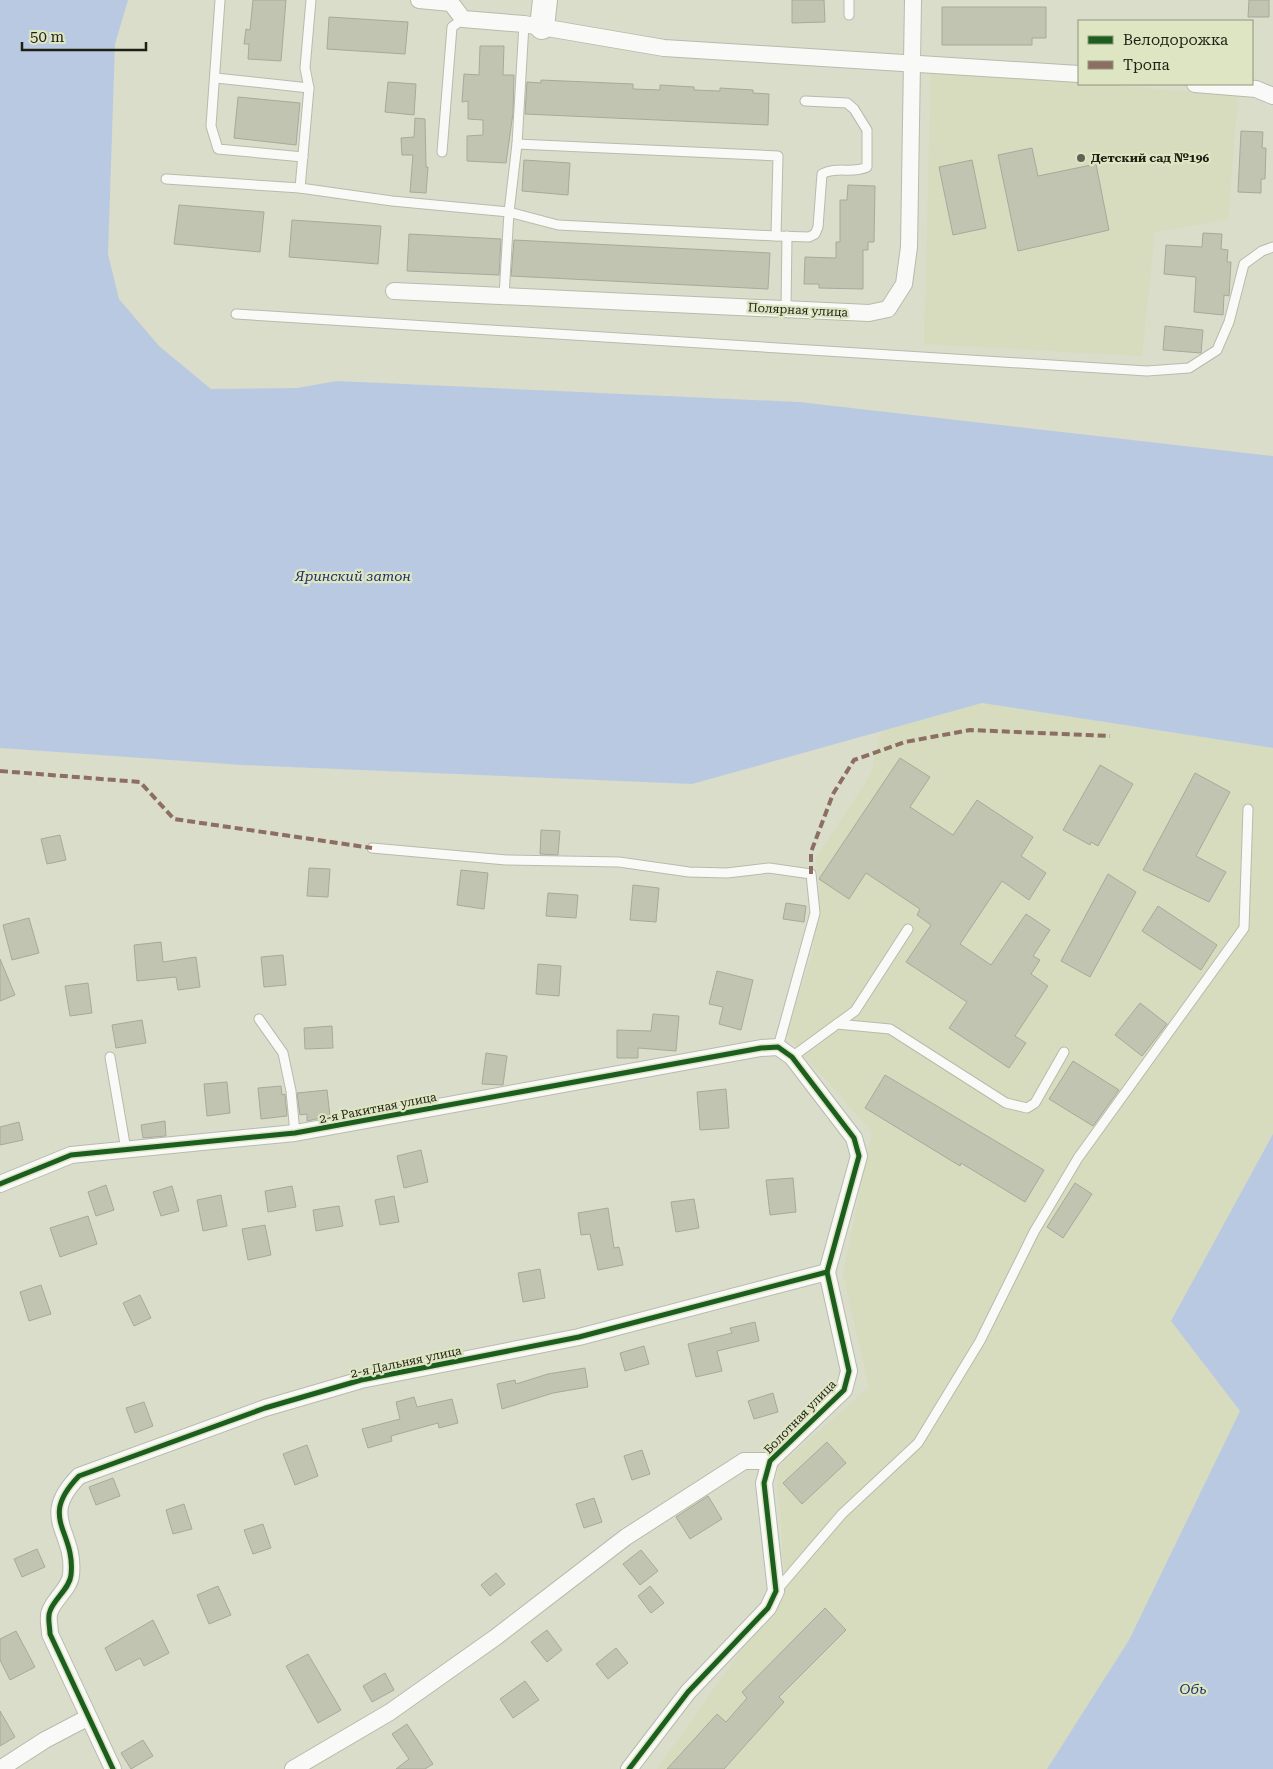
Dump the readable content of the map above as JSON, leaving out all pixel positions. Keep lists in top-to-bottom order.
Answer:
{
  "streets": {
    "street": [
      "Полярная улица",
      "2-я Ракитная улица",
      "2-я Дальняя улица",
      "Болотная улица"
    ]
  },
  "crossings": [
    ["2-я Ракитная улица", "Болотная улица"],
    ["2-я Дальняя улица", "Болотная улица"]
  ],
  "water": ["Яринский затон", "Обь"],
  "places": ["Детский сад №196"],
  "legend": ["Велодорожка", "Тропа"],
  "scale_bar": "50 m"
}
